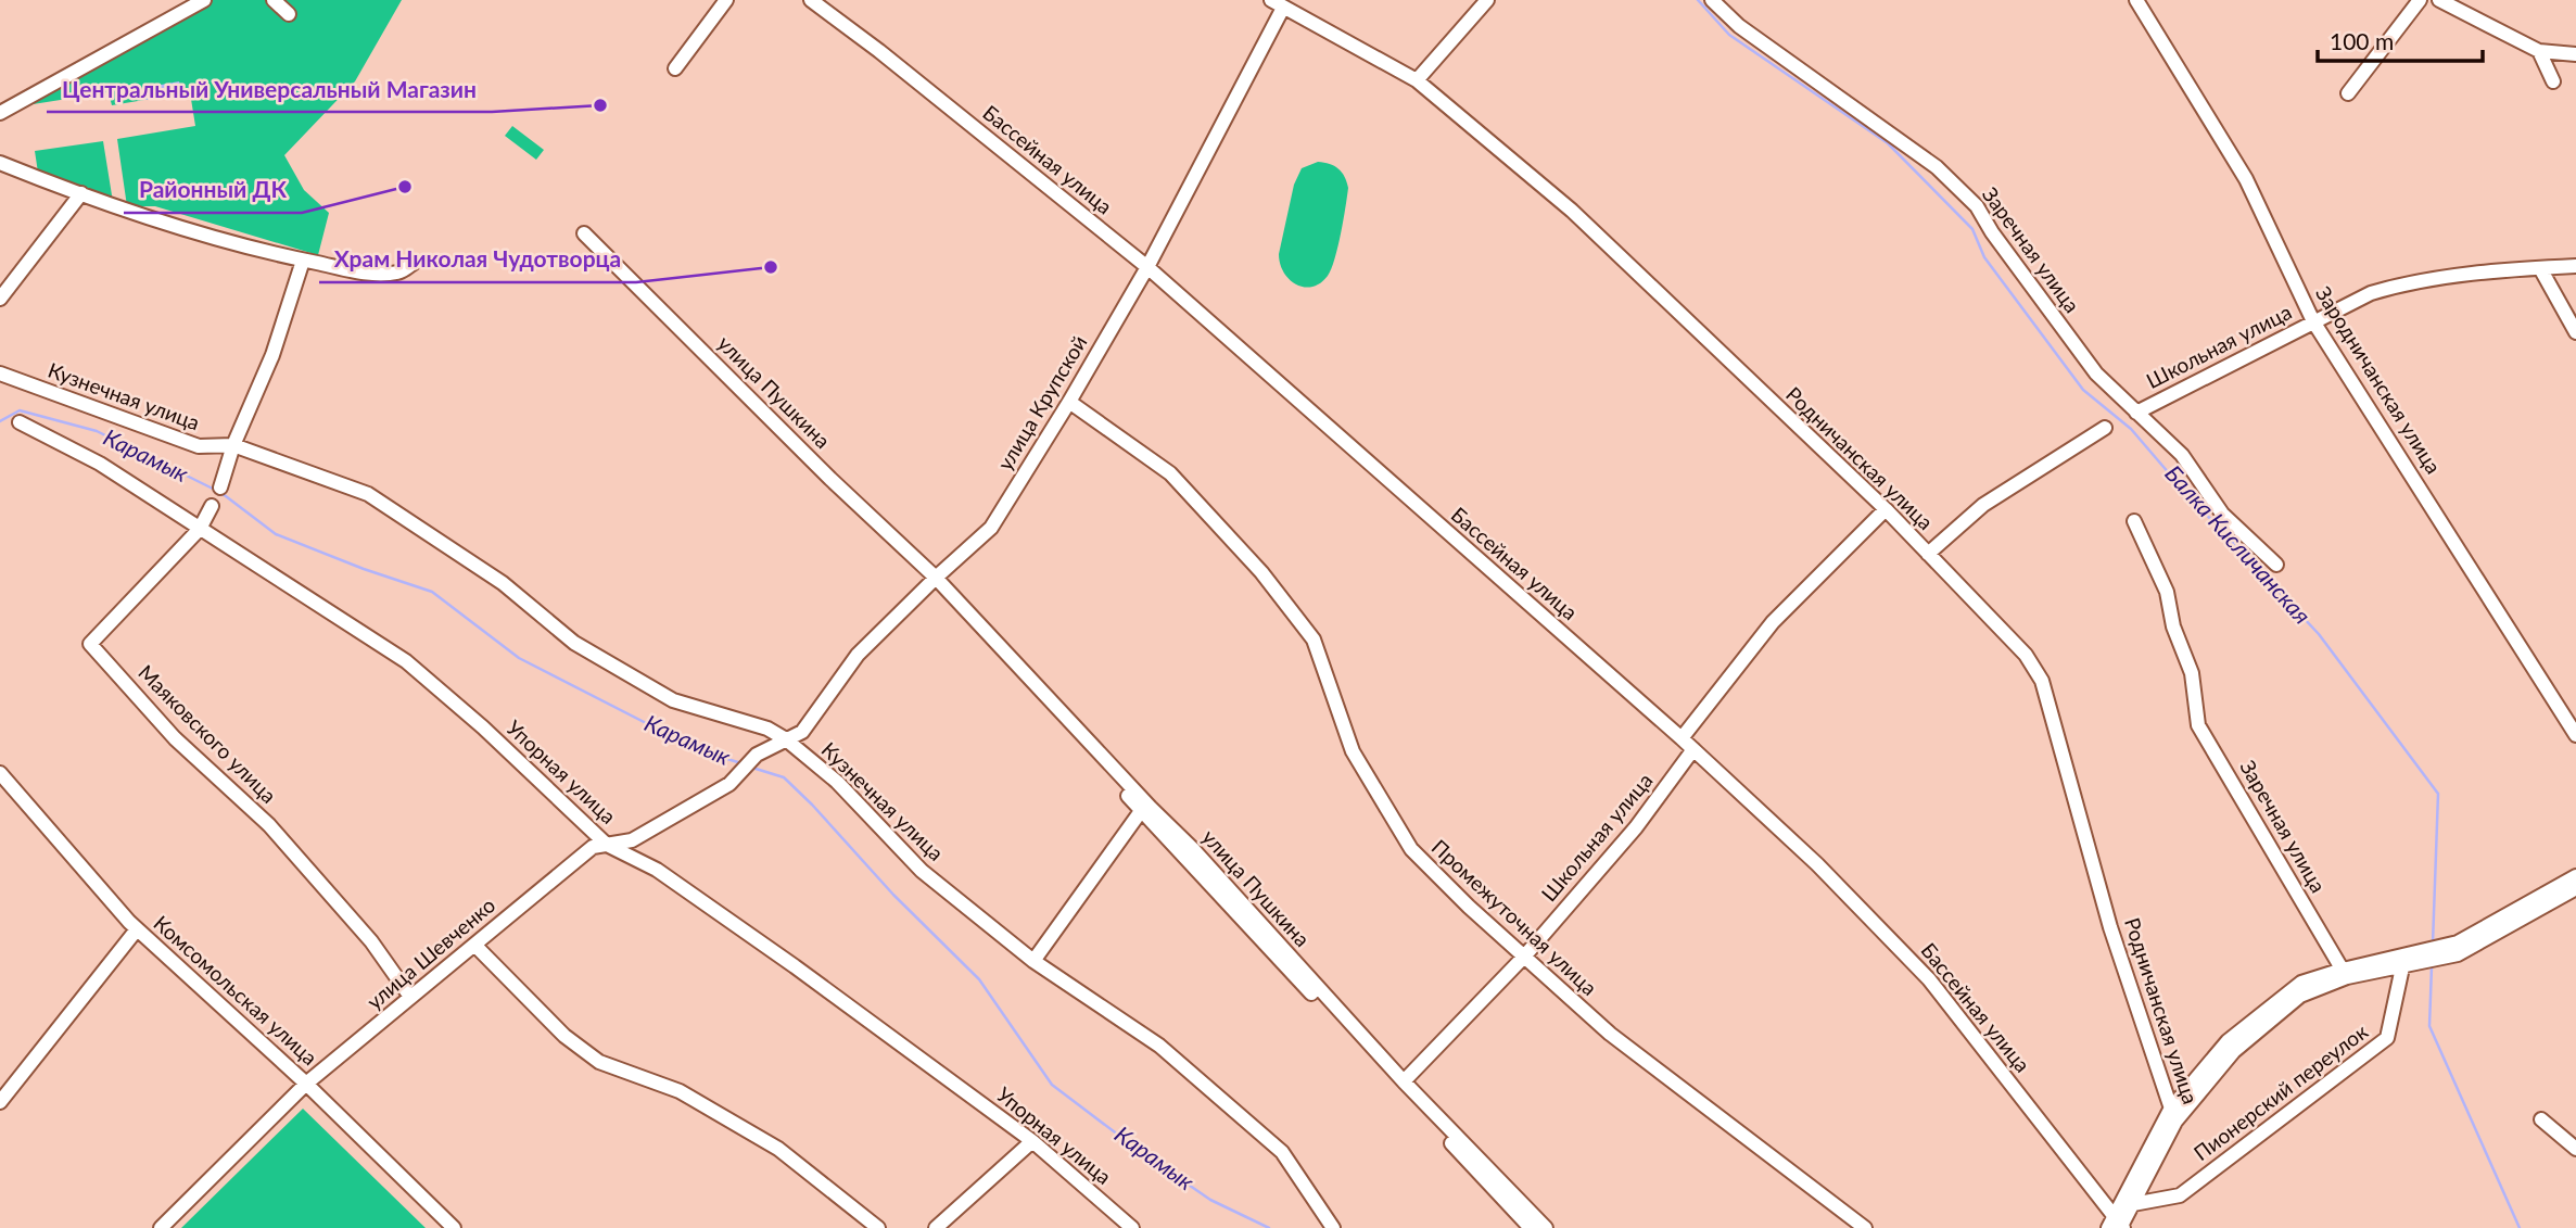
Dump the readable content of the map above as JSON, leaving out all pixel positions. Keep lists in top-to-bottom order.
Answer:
{
  "streets": {
    "street": [
      "Бассейная улица",
      "Заречная улица",
      "Школьная улица",
      "Зародничанская улица",
      "улица Пушкина",
      "Кузнечная улица",
      "улица Крупской",
      "Родничанская улица",
      "Маяковского улица",
      "Упорная улица",
      "Промежуточная улица",
      "улица Шевченко",
      "Комсомольская улица",
      "Пионерский переулок"
    ]
  },
  "crossings": [
    ["Бассейная улица", "Школьная улица"],
    ["Бассейная улица", "улица Крупской"],
    ["Заречная улица", "Школьная улица"],
    ["Школьная улица", "Зародничанская улица"],
    ["Школьная улица", "улица Пушкина"],
    ["Школьная улица", "Промежуточная улица"],
    ["улица Пушкина", "улица Крупской"],
    ["Кузнечная улица", "улица Крупской"],
    ["улица Крупской", "Родничанская улица"],
    ["улица Крупской", "Промежуточная улица"],
    ["улица Крупской", "улица Шевченко"],
    ["Маяковского улица", "Упорная улица"],
    ["Маяковского улица", "улица Шевченко"],
    ["Упорная улица", "улица Шевченко"],
    ["улица Шевченко", "Комсомольская улица"]
  ],
  "water": ["Карамык", "Балка Кисличанская"],
  "places": ["Центральный Универсальный Магазин", "Районный ДК", "Храм Николая Чудотворца"],
  "scale_bar": "100 m"
}
